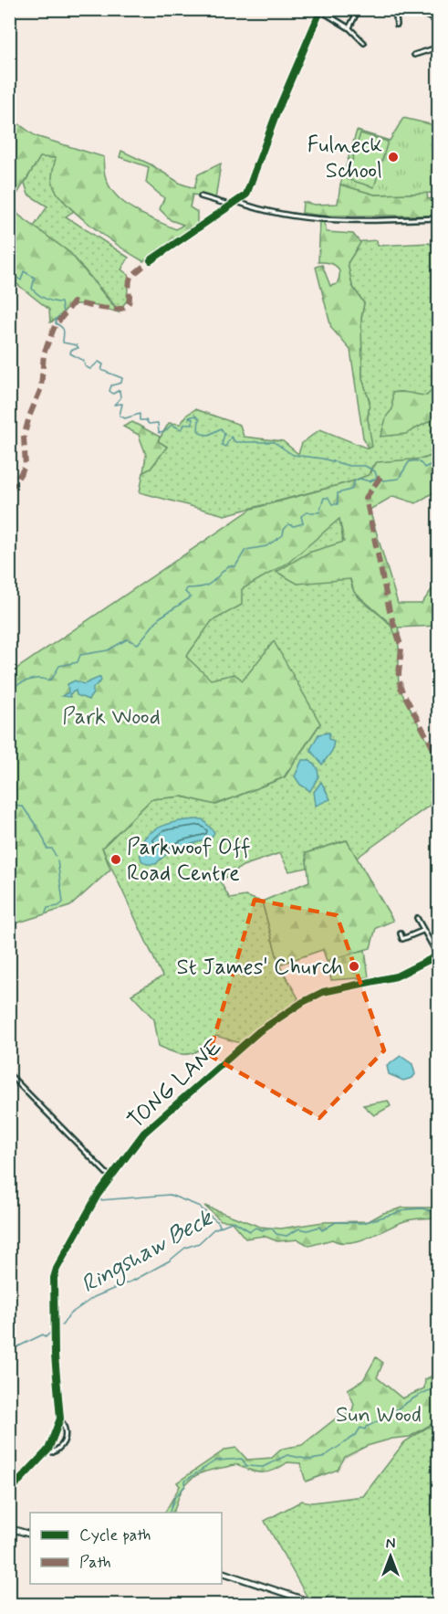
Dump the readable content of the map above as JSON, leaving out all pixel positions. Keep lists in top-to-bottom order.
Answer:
{
  "streets": {
    "street": ["TONG LANE"]
  },
  "water": ["Ringshaw Beck"],
  "parks": ["Park Wood", "Sun Wood"],
  "places": ["Fulneck School", "Parkwoof Off Road Centre", "St James' Church"],
  "legend": ["Cycle path", "Path"],
  "north": "top"
}
